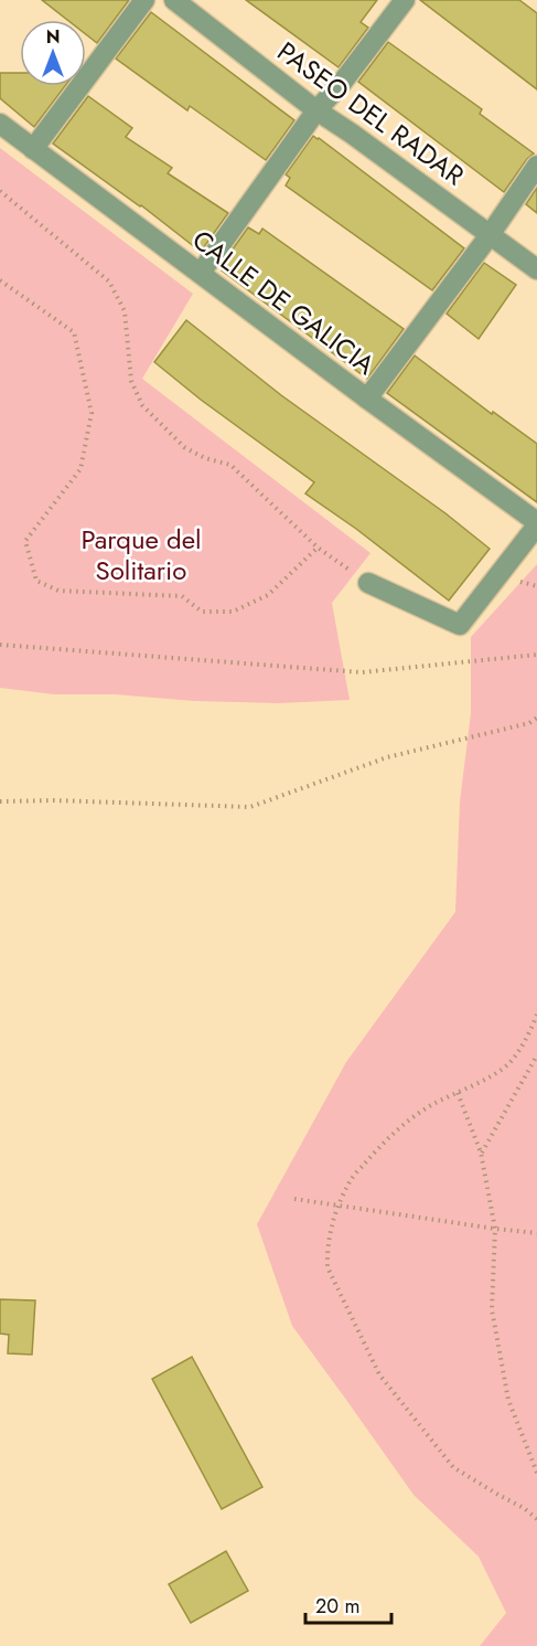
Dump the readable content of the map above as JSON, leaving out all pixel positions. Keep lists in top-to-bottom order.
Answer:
{
  "streets": {
    "street": ["PASEO DEL RADAR", "CALLE DE GALICIA"]
  },
  "parks": ["Parque del Solitario"],
  "scale_bar": "20 m",
  "north": "top"
}
